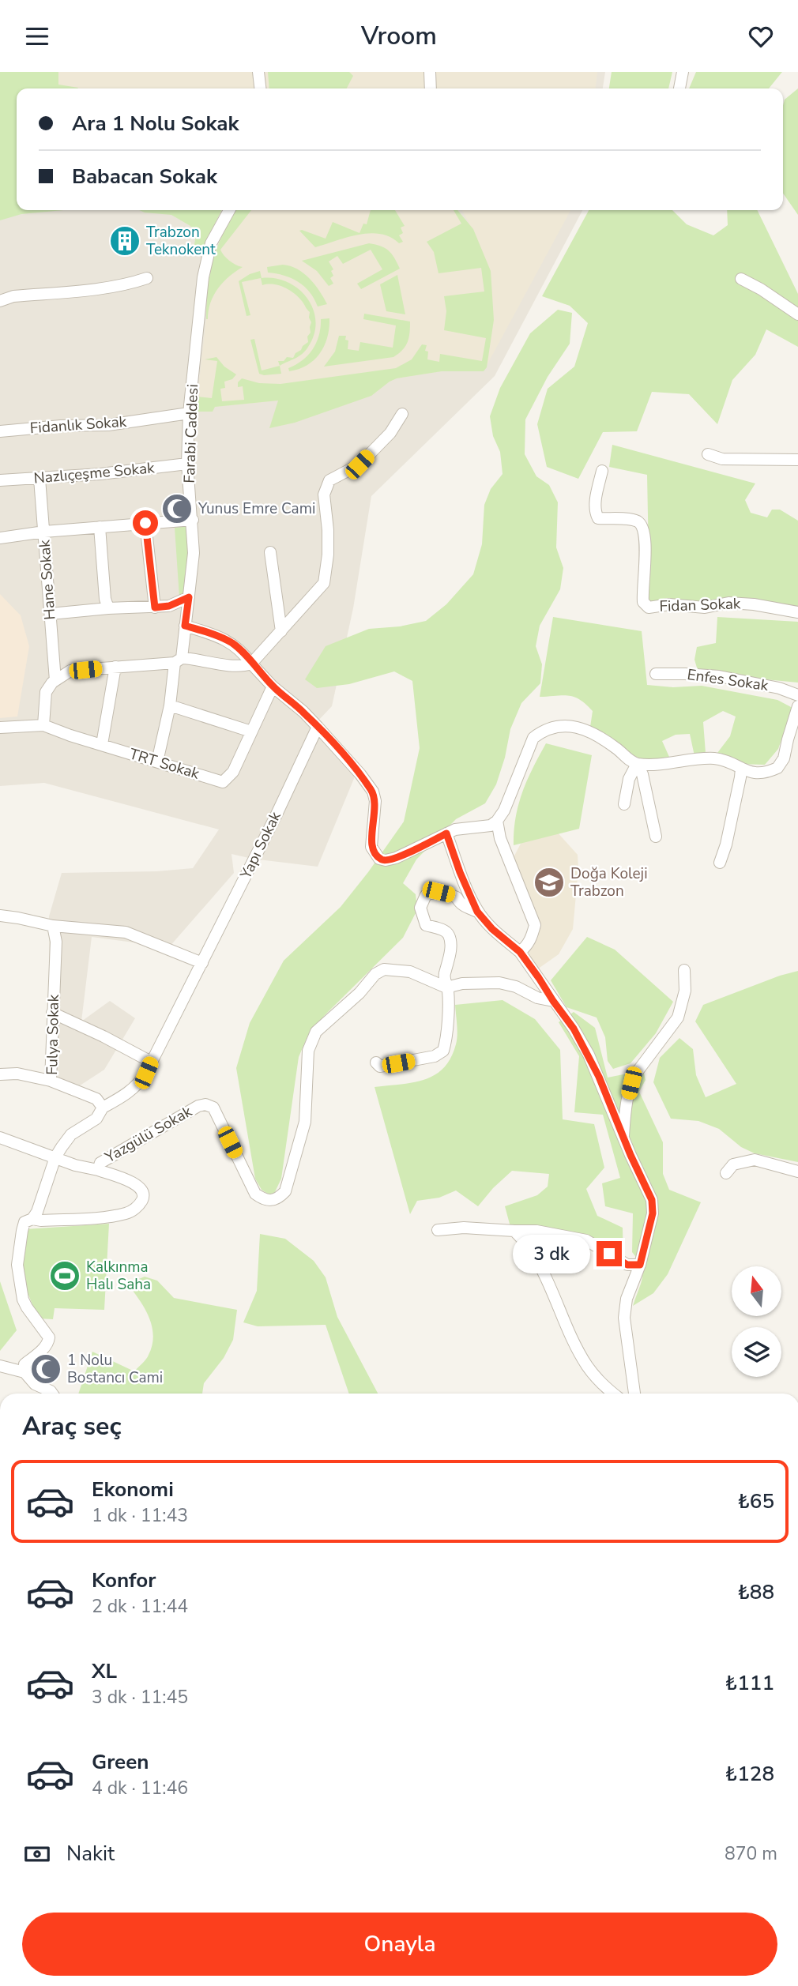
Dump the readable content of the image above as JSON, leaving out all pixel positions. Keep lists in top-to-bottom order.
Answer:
{
  "streets": {
    "street": [
      "Fidanlık Sokak",
      "Farabi Caddesi",
      "Nazlıçeşme Sokak",
      "Hane Sokak",
      "Fidan Sokak",
      "Enfes Sokak",
      "TRT Sokak",
      "Yapı Sokak",
      "Fulya Sokak",
      "Yazgülü Sokak"
    ]
  },
  "crossings": [
    ["Fidanlık Sokak", "Farabi Caddesi"],
    ["Farabi Caddesi", "Nazlıçeşme Sokak"],
    ["Farabi Caddesi", "TRT Sokak"],
    ["Nazlıçeşme Sokak", "Hane Sokak"],
    ["Yapı Sokak", "Fulya Sokak"]
  ],
  "places": {
    "building": ["Trabzon Teknokent"],
    "mosque": ["Yunus Emre Cami", "1 Nolu Bostancı Cami"],
    "school or university": ["Doğa Koleji Trabzon"],
    "sports": ["Kalkınma Halı Saha"]
  },
  "north": "top",
  "page": {
    "header": "Vroom",
    "banner": ["Ara 1 Nolu Sokak", "Babacan Sokak"],
    "bubble": "3 dk",
    "heading": "Araç seç",
    "list": [
      {
        "name": "Ekonomi",
        "note": "1 dk · 11:43",
        "value": "₺65"
      },
      {
        "name": "Konfor",
        "note": "2 dk · 11:44",
        "value": "₺88"
      },
      {
        "name": "XL",
        "note": "3 dk · 11:45",
        "value": "₺111"
      },
      {
        "name": "Green",
        "note": "4 dk · 11:46",
        "value": "₺128"
      }
    ],
    "pay": ["Nakit", "870 m"],
    "buttons": "Onayla"
  }
}
